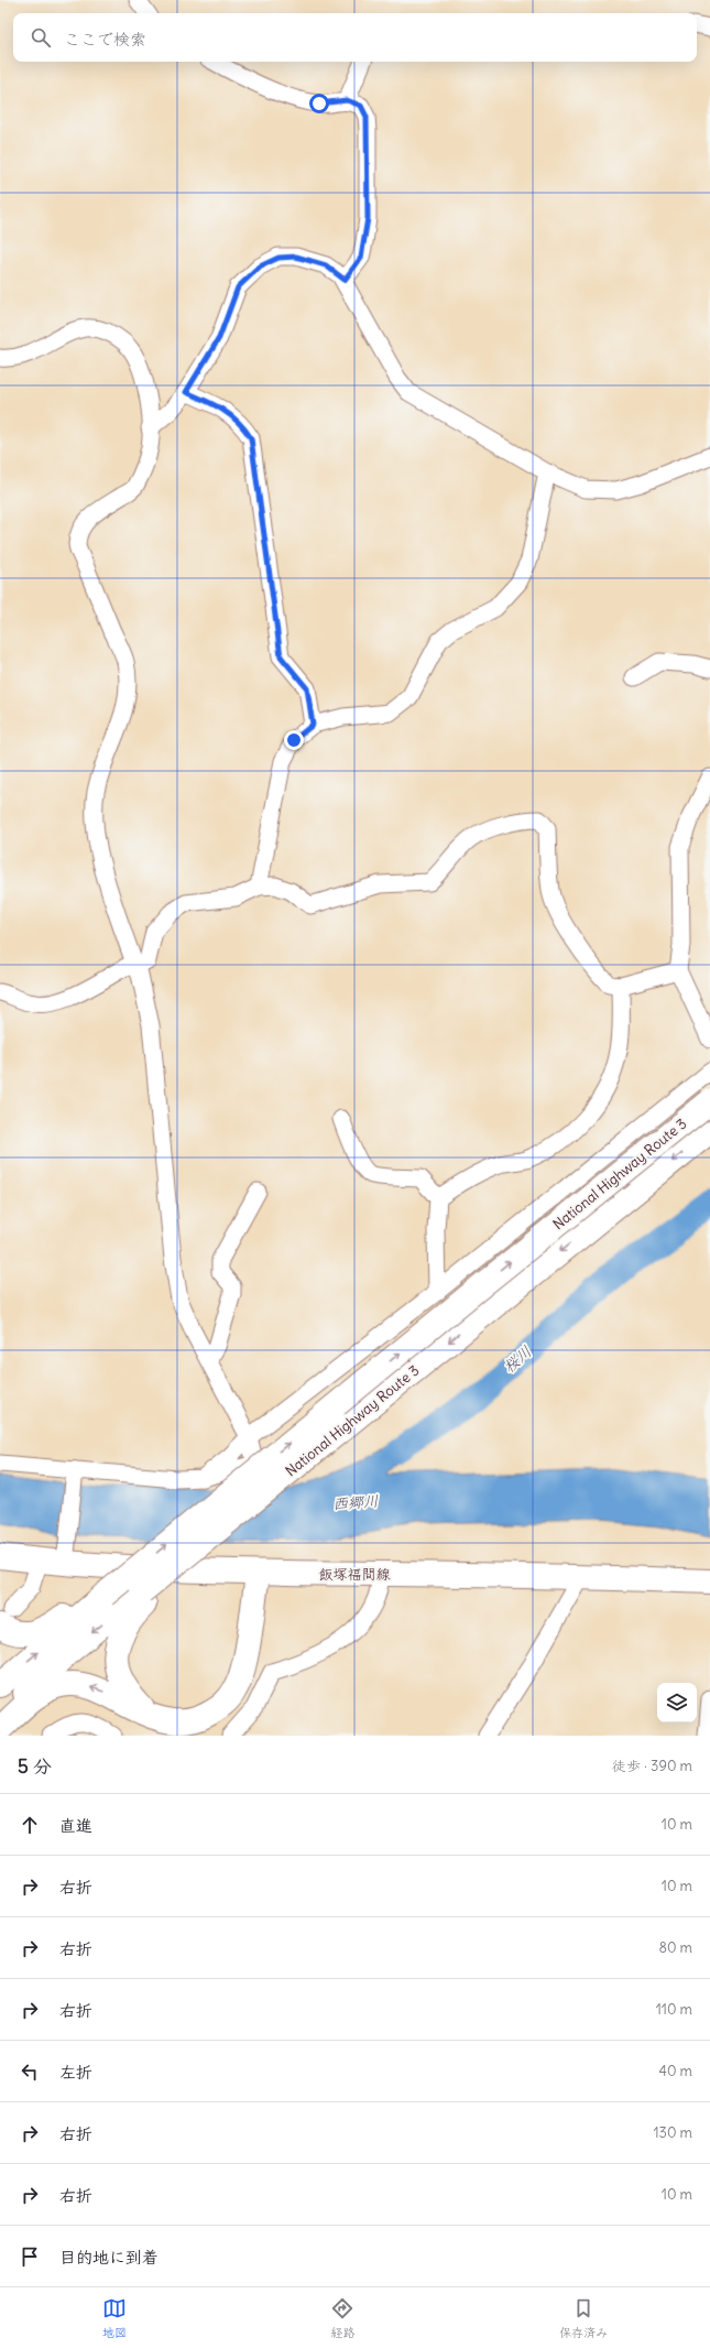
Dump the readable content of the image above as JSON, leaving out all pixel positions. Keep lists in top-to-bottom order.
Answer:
{
  "streets": {
    "main road": ["National Highway Route 3", "飯塚福間線"]
  },
  "water": ["桜川", "西郷川"],
  "page": {
    "search": "ここで検索",
    "heading": ["5 分", "徒歩 · 390 m"],
    "list": [
      ["直進", "10 m"],
      ["右折", "10 m"],
      ["右折", "80 m"],
      ["右折", "110 m"],
      ["左折", "40 m"],
      ["右折", "130 m"],
      ["右折", "10 m"],
      "目的地に到着"
    ],
    "nav": ["地図", "経路", "保存済み"]
  }
}
